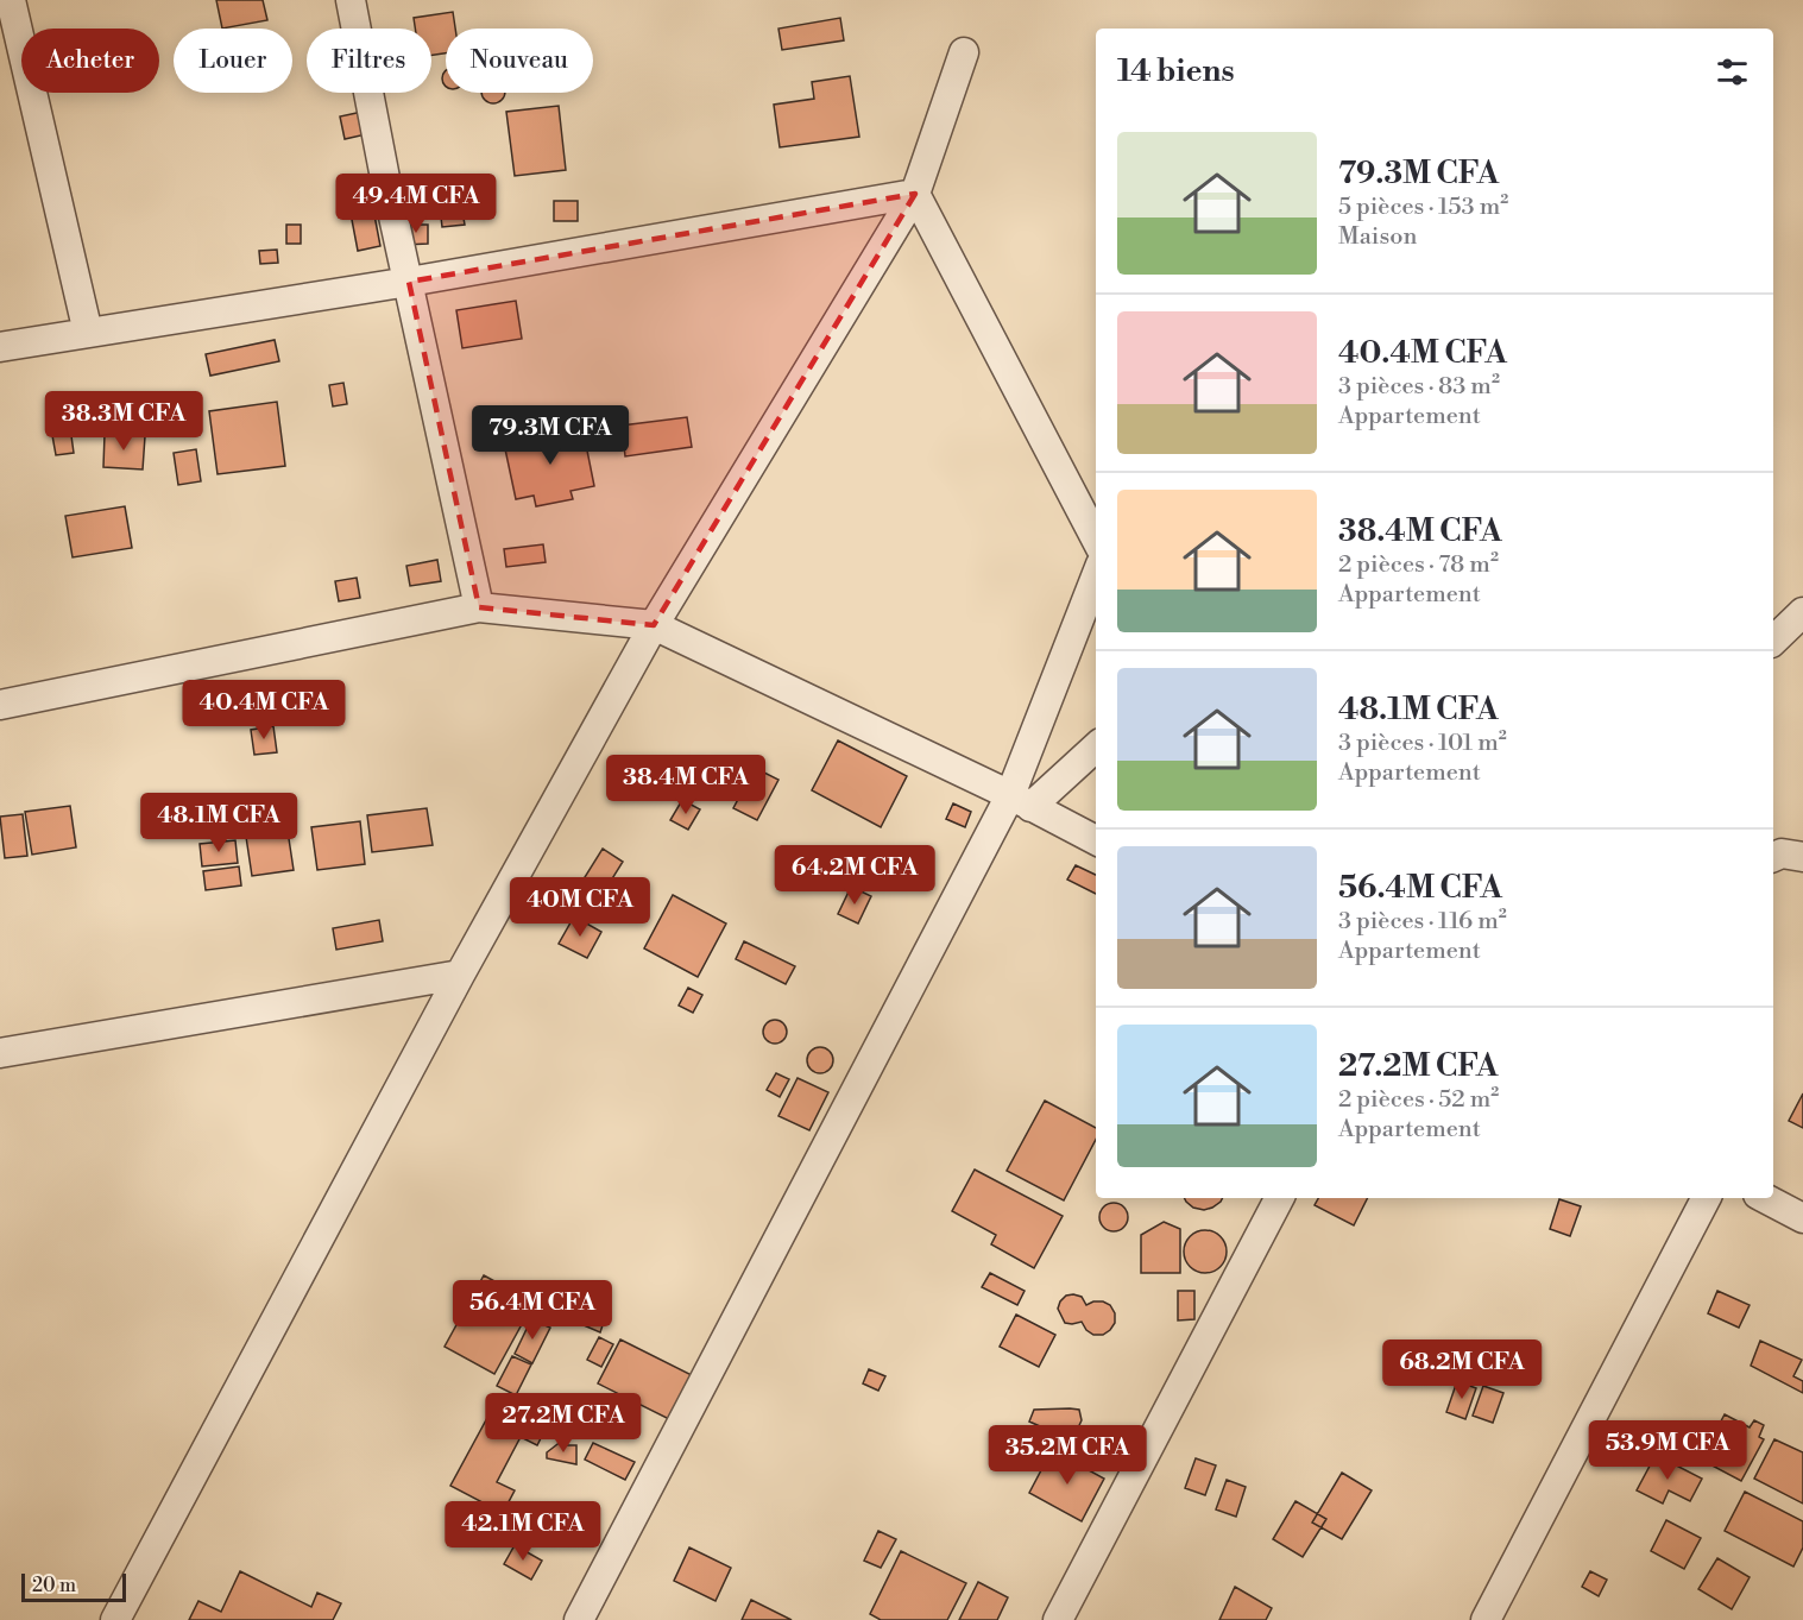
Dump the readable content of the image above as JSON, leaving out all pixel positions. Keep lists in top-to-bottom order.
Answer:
{
  "scale_bar": "20 m",
  "page": {
    "chip": [
      "Acheter",
      "Louer",
      "Filtres",
      "Nouveau"
    ],
    "heading": "14 biens",
    "list": [
      {
        "name": "79.3M CFA",
        "note": "5 pièces · 153 m² · Maison"
      },
      {
        "name": "40.4M CFA",
        "note": "3 pièces · 83 m² · Appartement"
      },
      {
        "name": "38.4M CFA",
        "note": "2 pièces · 78 m² · Appartement"
      },
      {
        "name": "48.1M CFA",
        "note": "3 pièces · 101 m² · Appartement"
      },
      {
        "name": "56.4M CFA",
        "note": "3 pièces · 116 m² · Appartement"
      },
      {
        "name": "27.2M CFA",
        "note": "2 pièces · 52 m² · Appartement"
      }
    ],
    "price": [
      "49.4M CFA",
      "38.3M CFA",
      "79.3M CFA",
      "40.4M CFA",
      "38.4M CFA",
      "48.1M CFA",
      "64.2M CFA",
      "40M CFA",
      "56.4M CFA",
      "68.2M CFA",
      "27.2M CFA",
      "53.9M CFA",
      "35.2M CFA",
      "42.1M CFA"
    ],
    "scale": "20 m"
  }
}
